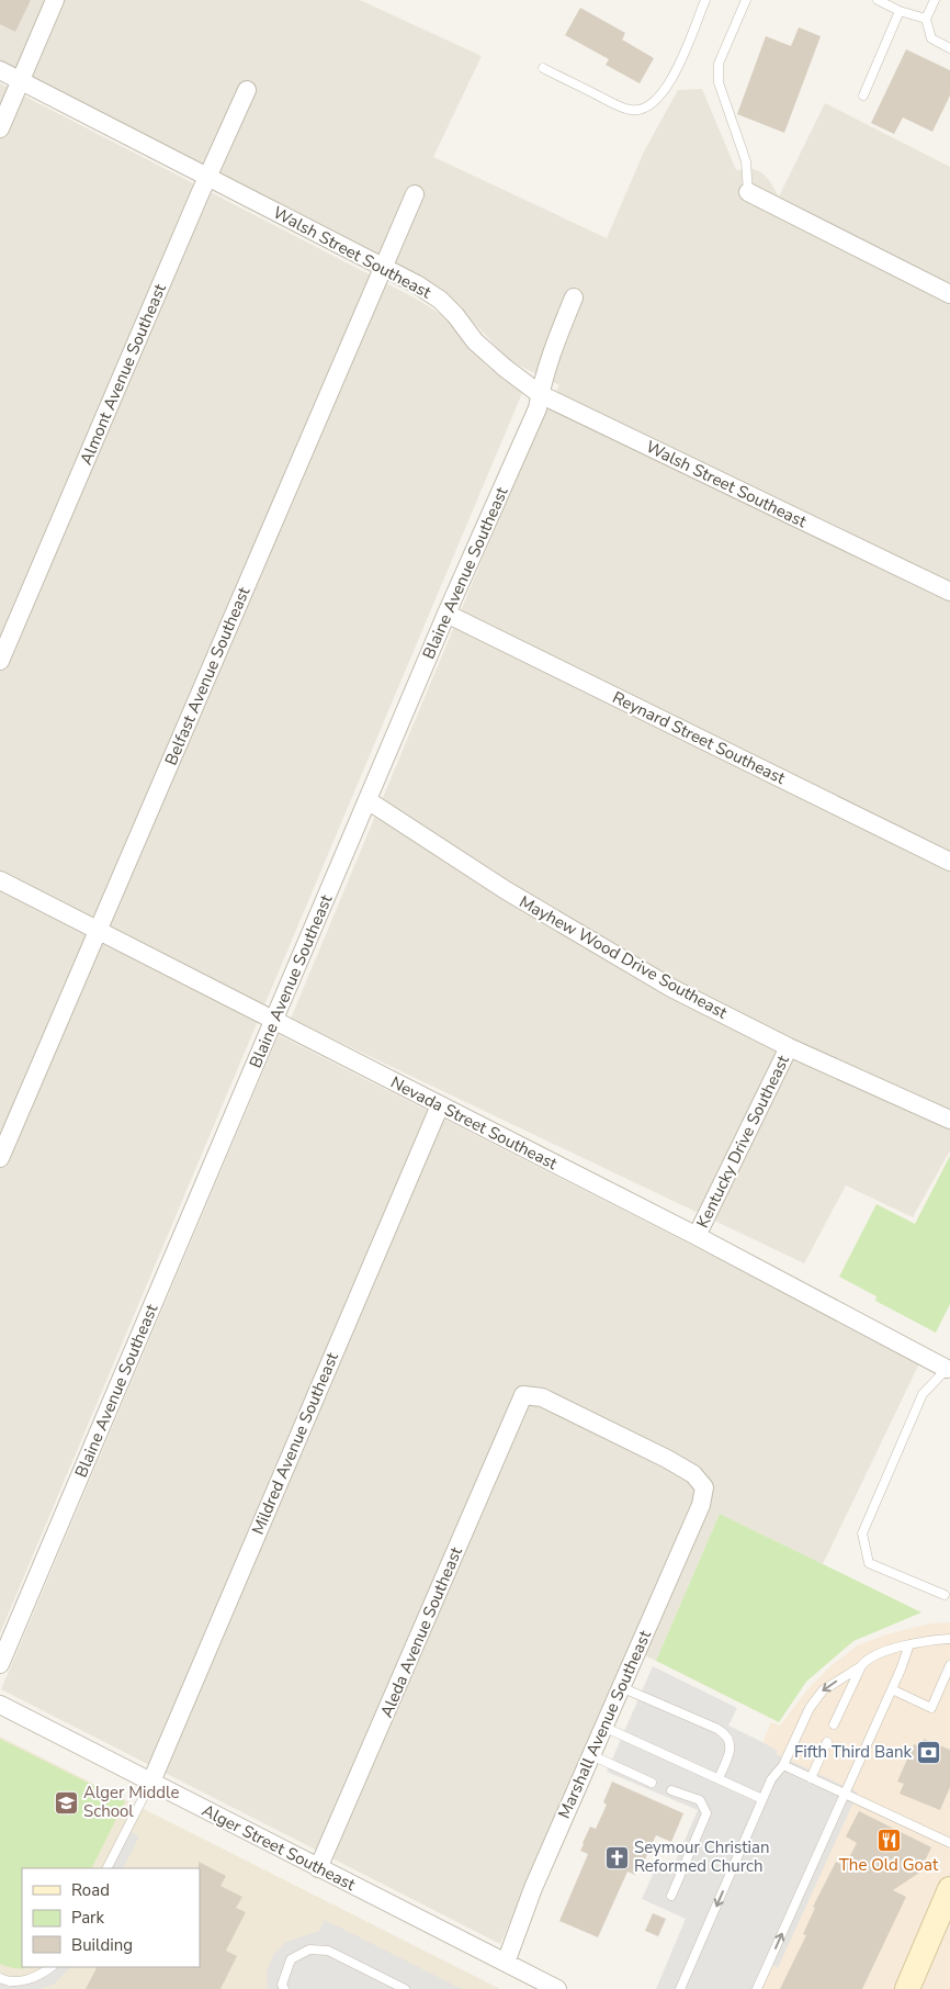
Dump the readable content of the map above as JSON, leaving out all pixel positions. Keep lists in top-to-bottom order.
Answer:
{
  "streets": {
    "street": [
      "Walsh Street Southeast",
      "Almont Avenue Southeast",
      "Blaine Avenue Southeast",
      "Belfast Avenue Southeast",
      "Reynard Street Southeast",
      "Mayhew Wood Drive Southeast",
      "Nevada Street Southeast",
      "Kentucky Drive Southeast",
      "Mildred Avenue Southeast",
      "Aleda Avenue Southeast",
      "Marshall Avenue Southeast",
      "Alger Street Southeast"
    ]
  },
  "crossings": [
    ["Walsh Street Southeast", "Almont Avenue Southeast"],
    ["Walsh Street Southeast", "Blaine Avenue Southeast"],
    ["Walsh Street Southeast", "Belfast Avenue Southeast"],
    ["Blaine Avenue Southeast", "Reynard Street Southeast"],
    ["Blaine Avenue Southeast", "Mayhew Wood Drive Southeast"],
    ["Blaine Avenue Southeast", "Nevada Street Southeast"],
    ["Belfast Avenue Southeast", "Nevada Street Southeast"],
    ["Mayhew Wood Drive Southeast", "Kentucky Drive Southeast"],
    ["Nevada Street Southeast", "Kentucky Drive Southeast"],
    ["Nevada Street Southeast", "Mildred Avenue Southeast"],
    ["Mildred Avenue Southeast", "Alger Street Southeast"],
    ["Aleda Avenue Southeast", "Marshall Avenue Southeast"],
    ["Aleda Avenue Southeast", "Alger Street Southeast"],
    ["Marshall Avenue Southeast", "Alger Street Southeast"]
  ],
  "places": {
    "bank": ["Fifth Third Bank"],
    "school or university": ["Alger Middle School"],
    "restaurant": ["The Old Goat"],
    "church": ["Seymour Christian Reformed Church"]
  },
  "legend": ["Road", "Park", "Building"]
}
